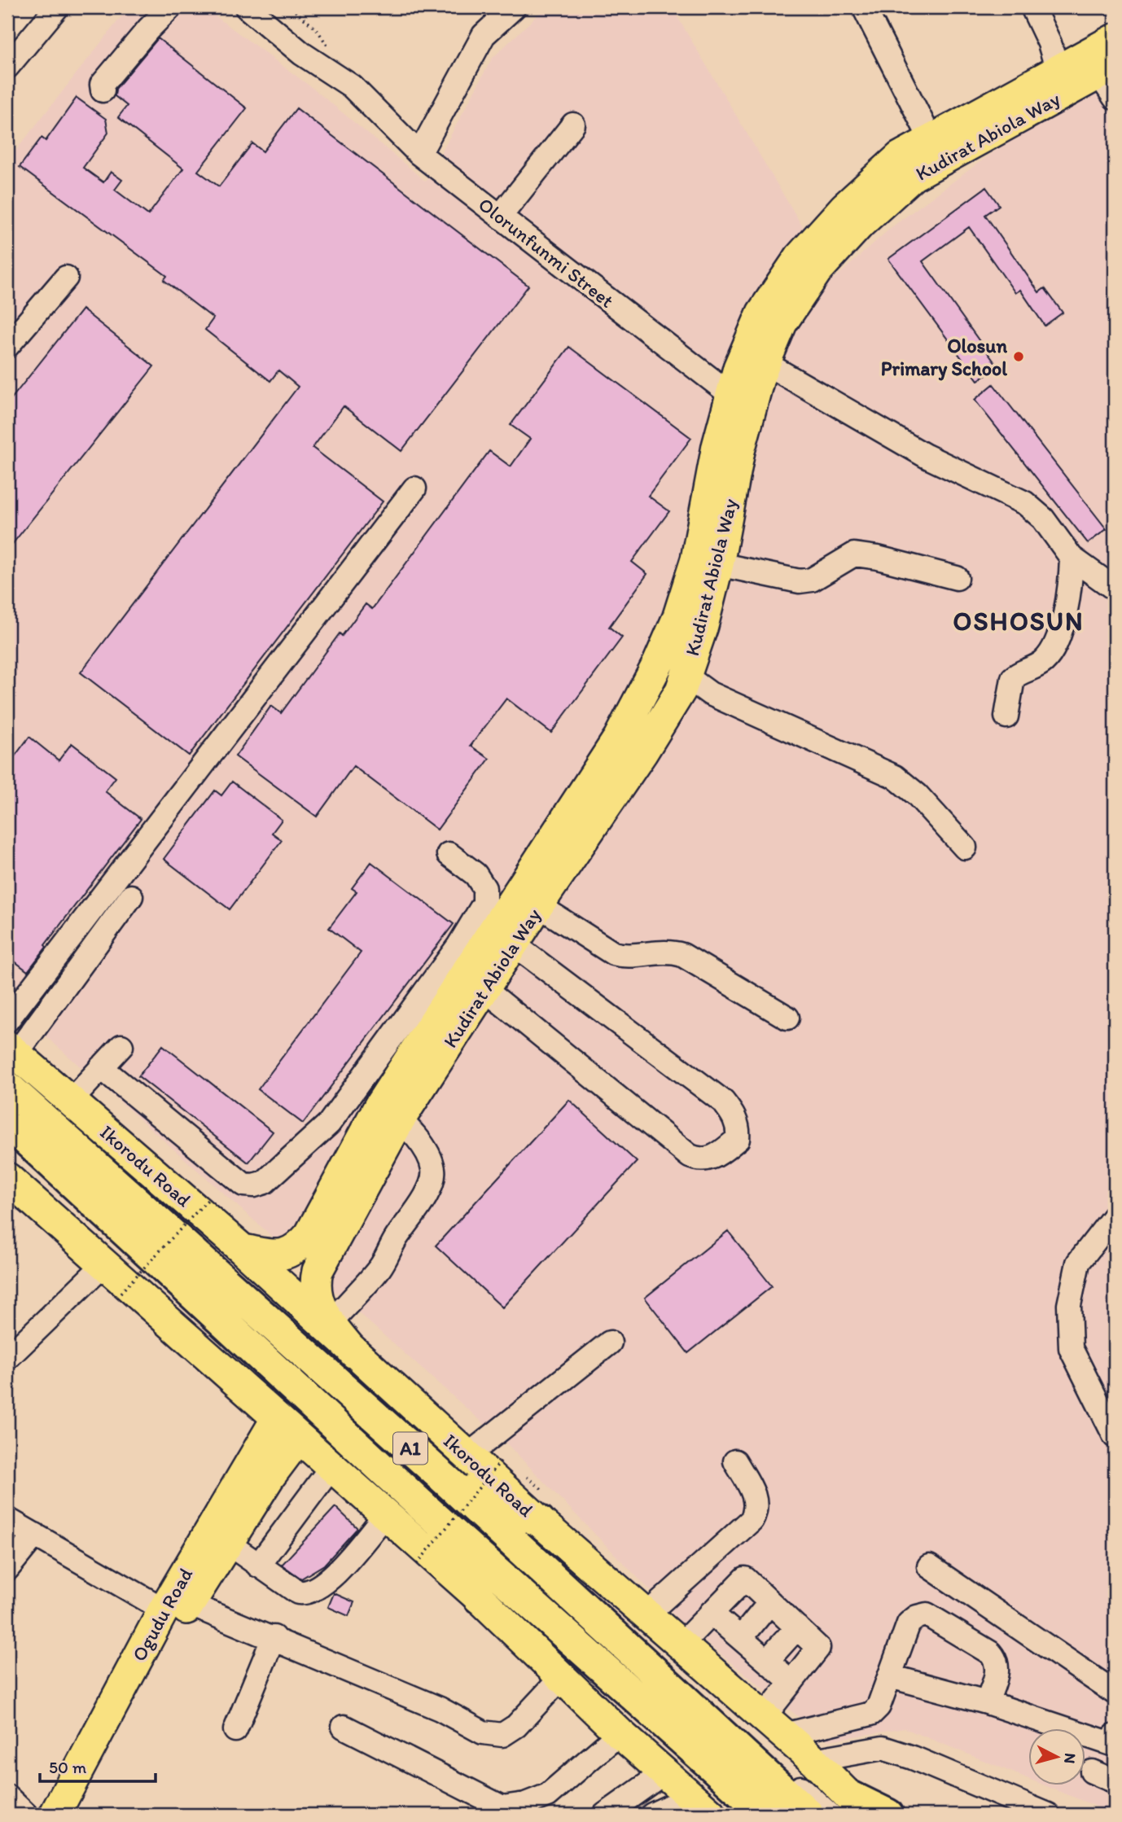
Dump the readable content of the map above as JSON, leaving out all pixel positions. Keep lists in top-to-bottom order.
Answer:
{
  "streets": {
    "highway": ["Ikorodu Road", "A1"],
    "main road": ["Kudirat Abiola Way", "Ogudu Road"],
    "street": ["Olorunfunmi Street"]
  },
  "crossings": [
    ["Kudirat Abiola Way", "Olorunfunmi Street"],
    ["Kudirat Abiola Way", "Ikorodu Road"]
  ],
  "districts": ["OSHOSUN"],
  "places": ["Olosun Primary School"],
  "scale_bar": "50 m",
  "north": "right"
}
